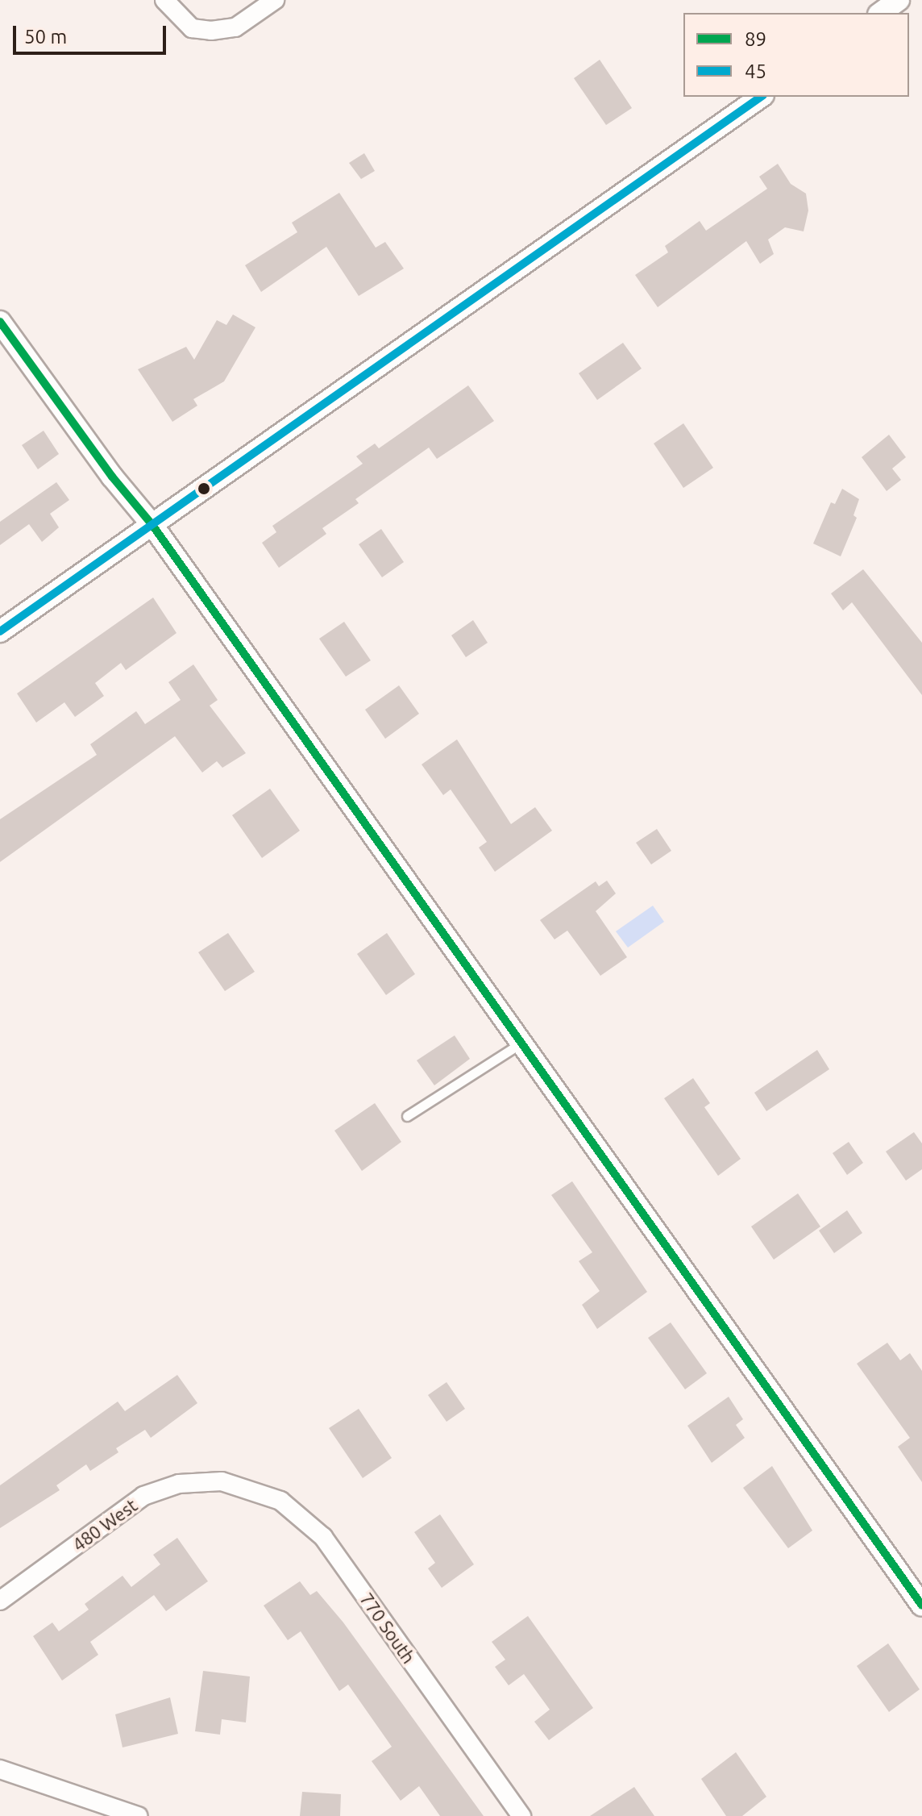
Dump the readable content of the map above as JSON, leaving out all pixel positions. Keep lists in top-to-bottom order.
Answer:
{
  "streets": {
    "street": ["480 West", "770 South"]
  },
  "crossings": [
    ["480 West", "770 South"]
  ],
  "lines": ["transit line 45", "transit line 89"],
  "legend": ["89", "45"],
  "scale_bar": "50 m"
}
